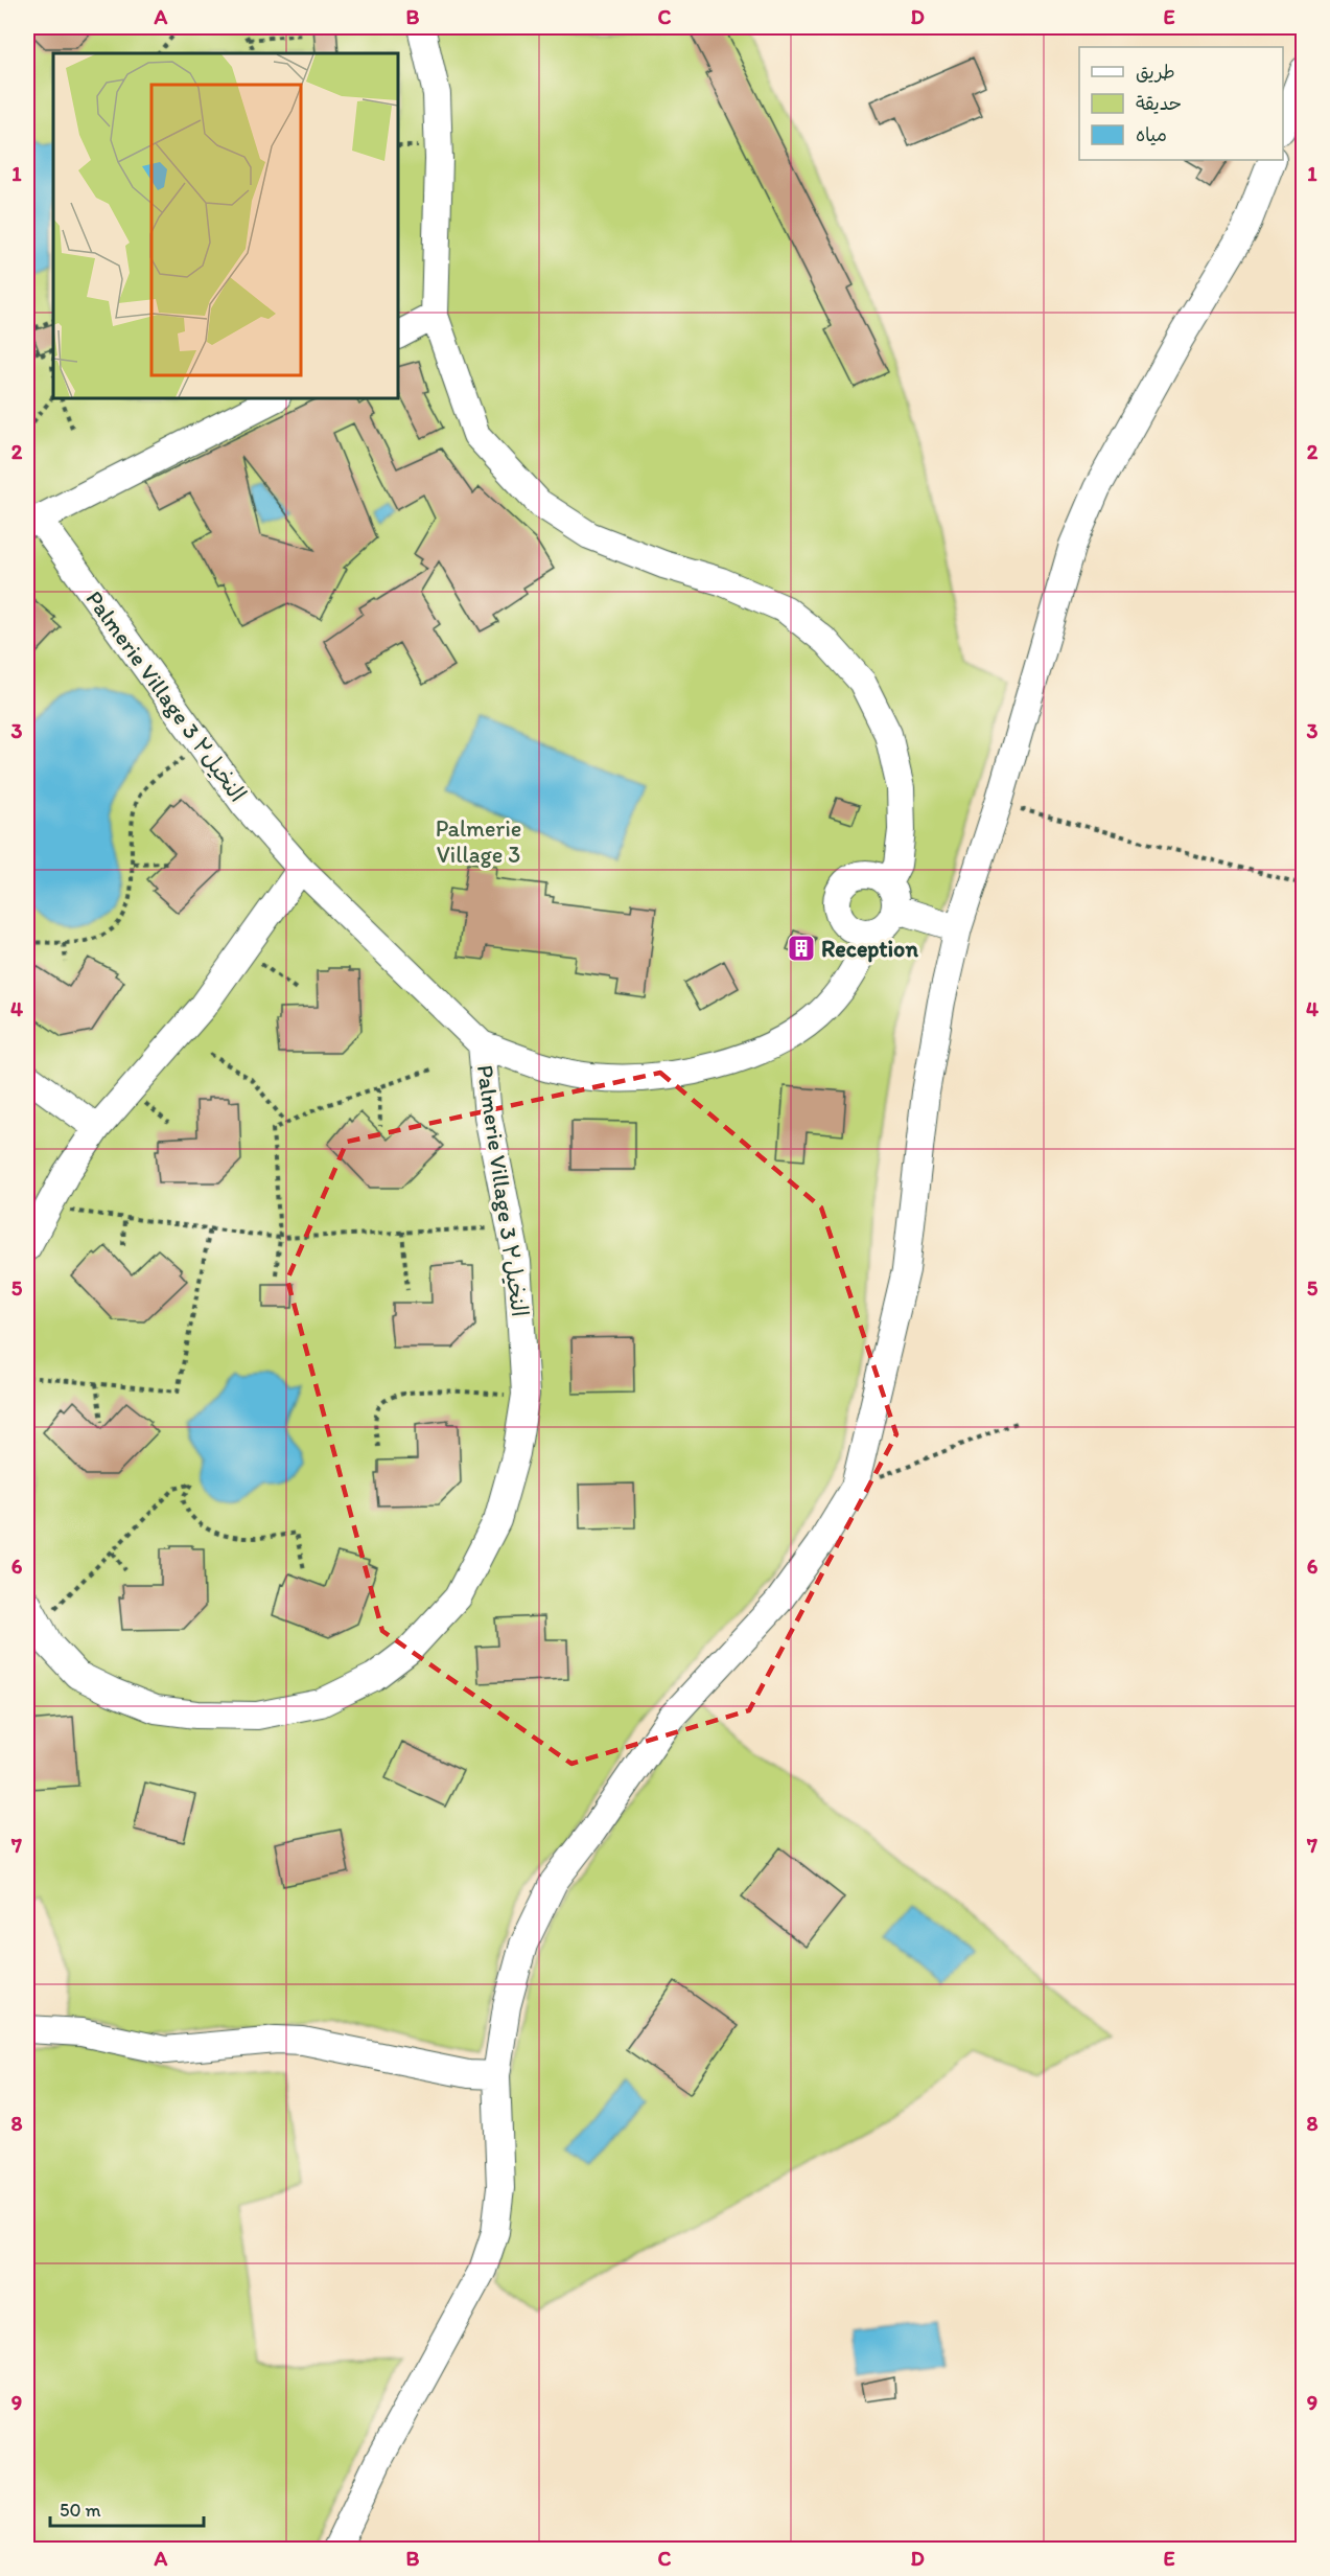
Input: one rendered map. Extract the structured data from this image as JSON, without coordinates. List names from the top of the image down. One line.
{"streets":{"street":["Palmerie Village 3 النخيل٣"]},"parks":["Palmerie Village 3"],"places":{"building":["Reception"]},"legend":["طريق","حديقة","مياه"],"scale_bar":"50 m","grid":{"columns":["A","B","C","D","E"],"rows":["1","2","3","4","5","6","7","8","9"]}}
